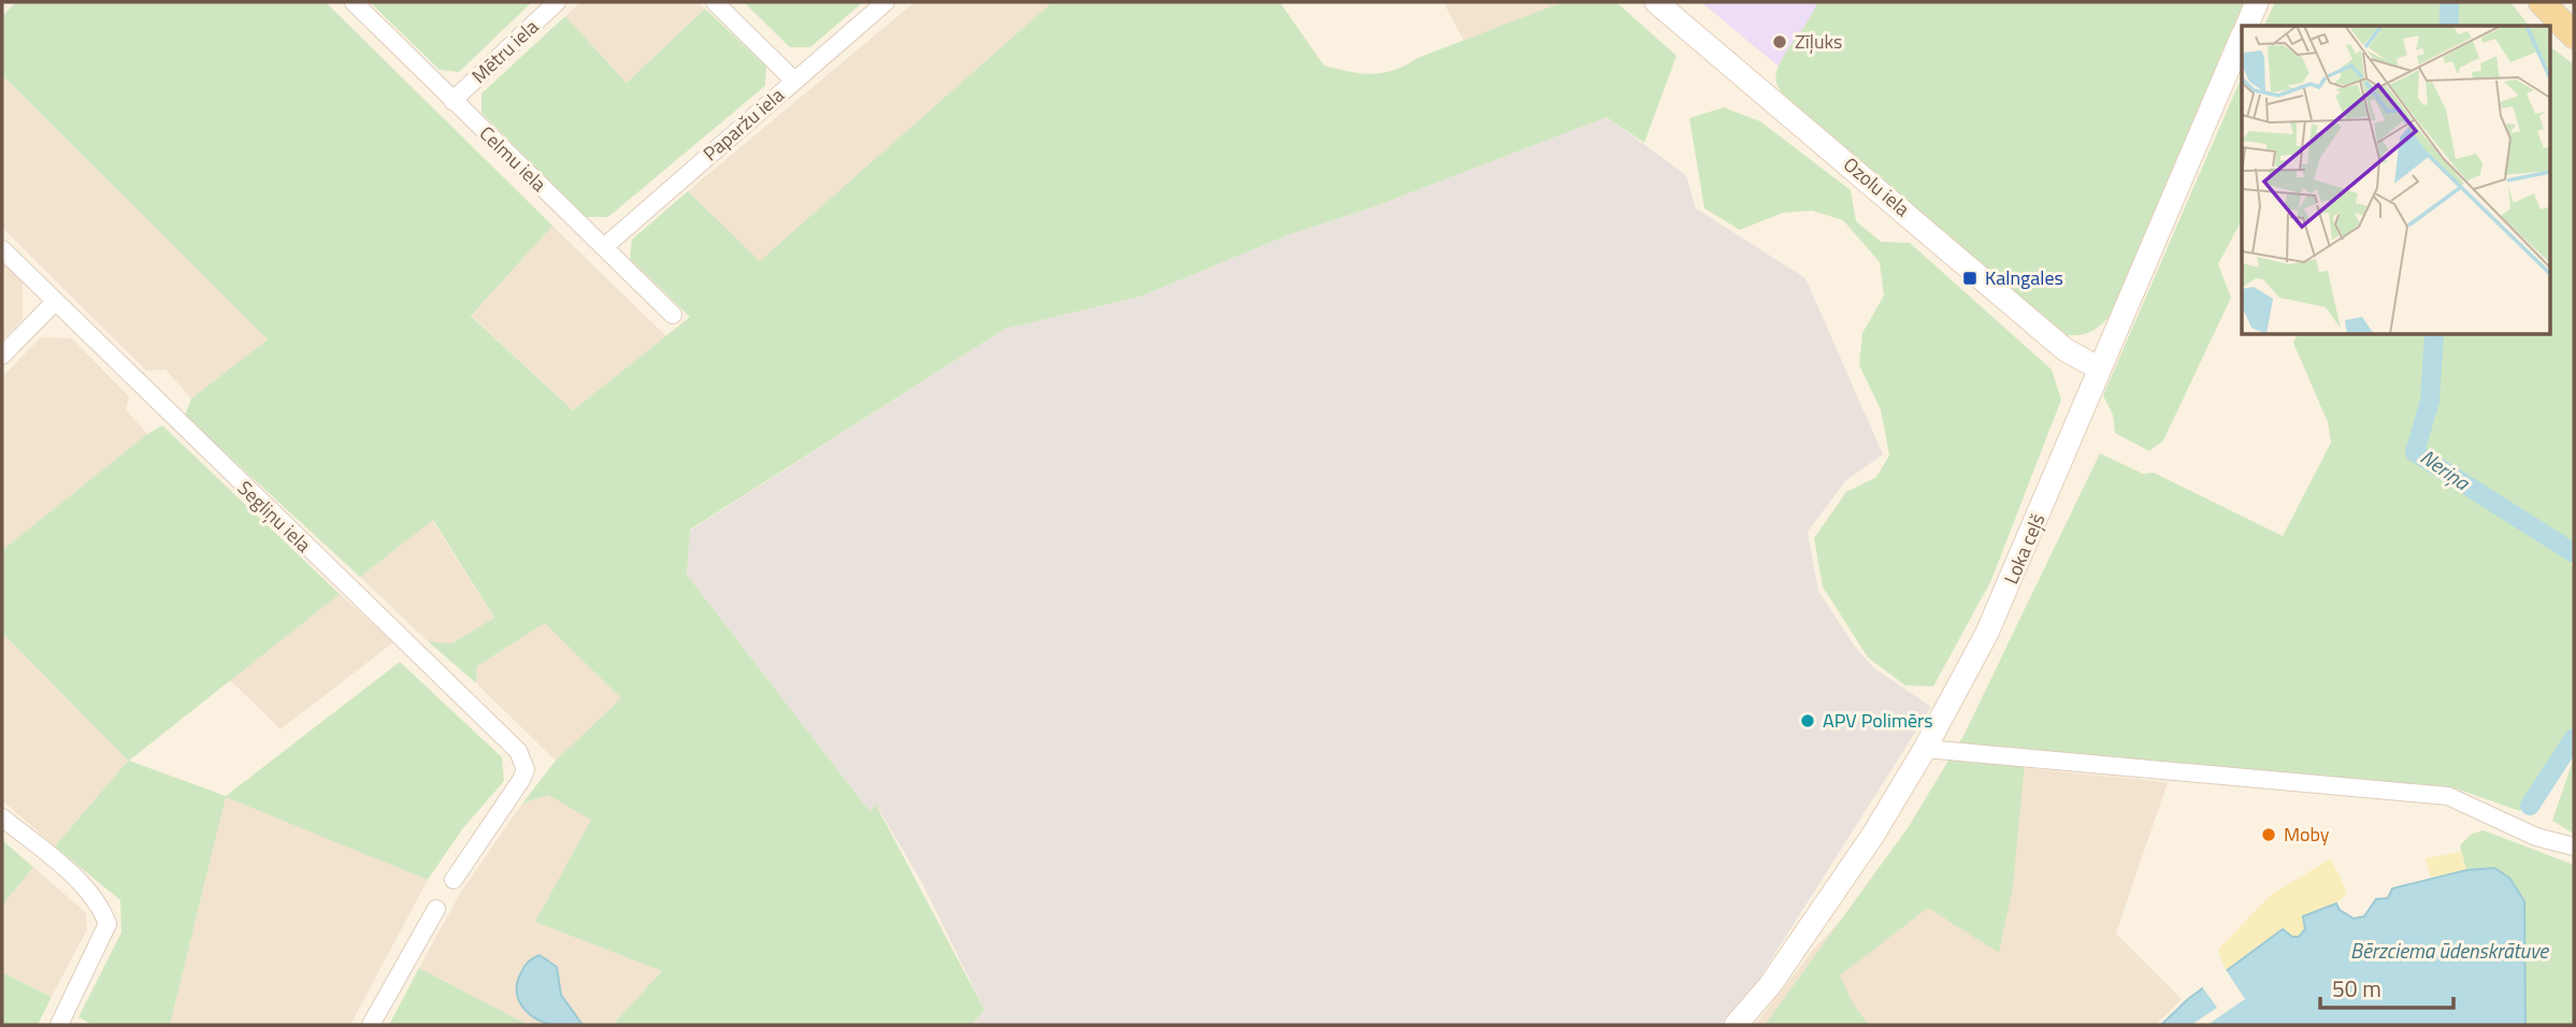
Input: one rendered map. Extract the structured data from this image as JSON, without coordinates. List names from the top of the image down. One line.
{"streets":{"main road":["Ozolu iela","Loka ceļš"],"street":["Mētru iela","Paparžu iela","Celmu iela","Segliņu iela"]},"crossings":[["Mētru iela","Celmu iela"],["Paparžu iela","Celmu iela"],["Ozolu iela","Loka ceļš"]],"water":["Neriņa","Bērzciema ūdenskrātuve"],"places":{"other":["Zīļuks","APV Polimērs","Moby"],"transit":["Kalngales"]},"scale_bar":"50 m"}
